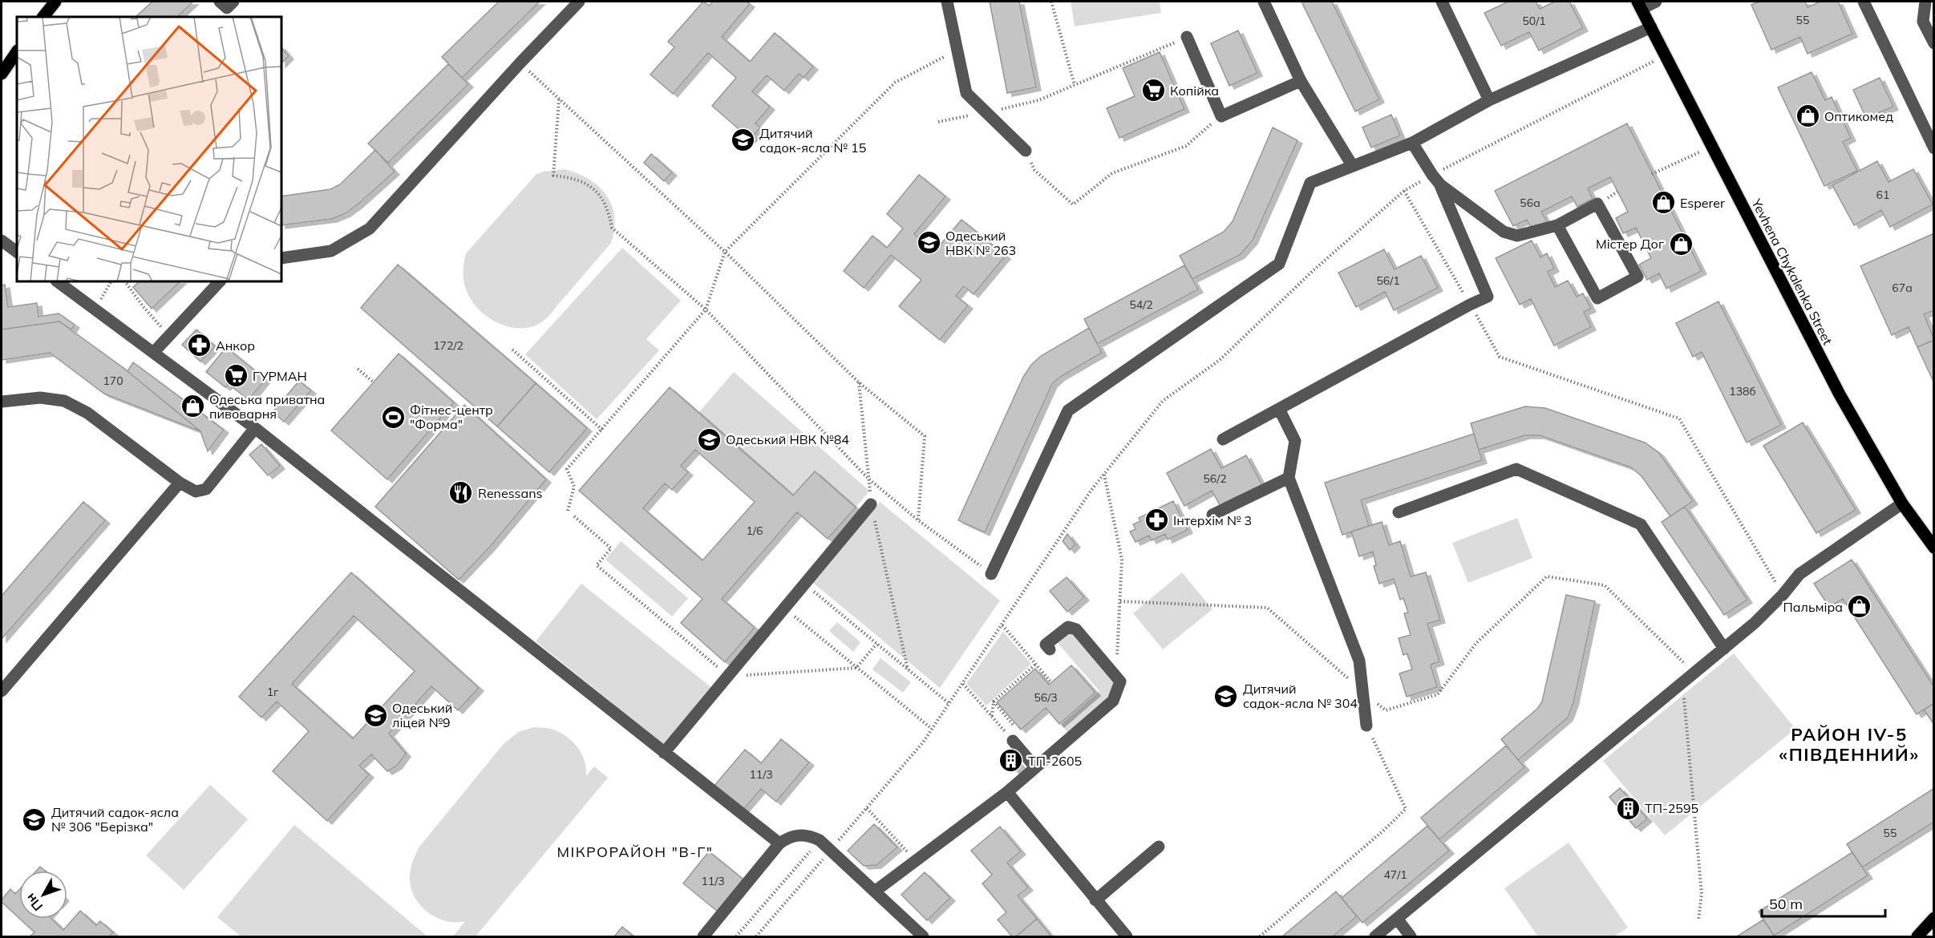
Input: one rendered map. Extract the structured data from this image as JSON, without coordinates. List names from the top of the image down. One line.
{"streets":{"main road":["Yevhena Chykalenka Street"]},"districts":["РАЙОН IV-5 «ПІВДЕННИЙ»","МІКРОРАЙОН \"В-Г\""],"places":{"supermarket":["Копійка","ГУРМАН"],"shop":["Оптикомед","Esperer","Містер Дог","Одеська приватна пивоварня","Пальміра"],"school or university":["Дитячий садок-ясла № 15","Одеський НВК № 263","Одеський НВК №84","Дитячий садок-ясла № 304","Одеський ліцей №9","Дитячий садок-ясла № 306 \"Берізка\""],"pharmacy":["Анкор","Інтерхім № 3"],"sports":["Фітнес-центр \"Форма\""],"restaurant":["Renessans"],"building":["ТП-2605","ТП-2595"]},"house_numbers":["55","50/1","61","56а","56/1","67а","54/2","172/2","170","138б","56/2","1/6","1г","56/3","11/3","55","47/1","11/3"],"scale_bar":"50 m","north":"bottom left"}
